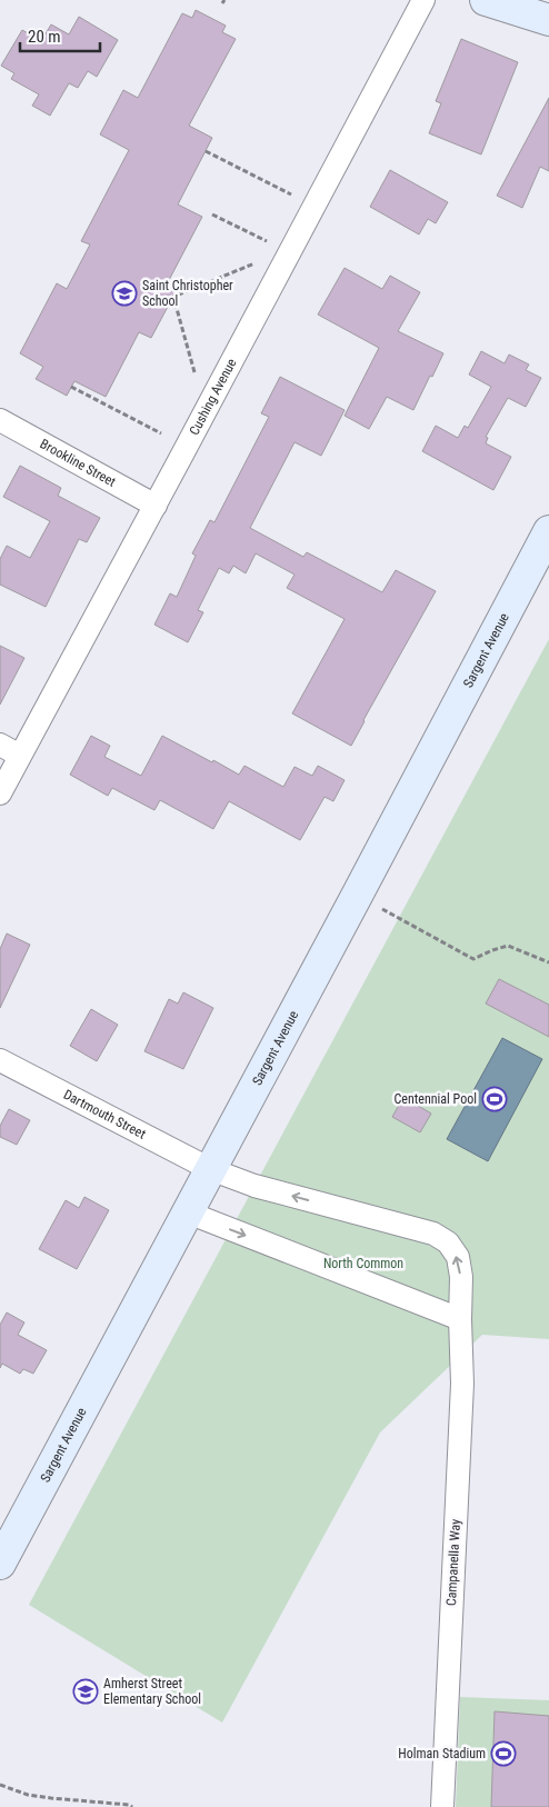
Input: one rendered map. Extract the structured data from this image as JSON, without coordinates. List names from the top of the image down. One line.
{"streets":{"street":["Cushing Avenue","Brookline Street","Sargent Avenue","Dartmouth Street","Campanella Way"]},"crossings":[["Cushing Avenue","Brookline Street"],["Sargent Avenue","Dartmouth Street"],["Sargent Avenue","Campanella Way"],["Dartmouth Street","Campanella Way"]],"parks":["North Common"],"places":{"school or university":["Saint Christopher School","Amherst Street Elementary School"],"sports":["Centennial Pool","Holman Stadium"]},"scale_bar":"20 m"}
